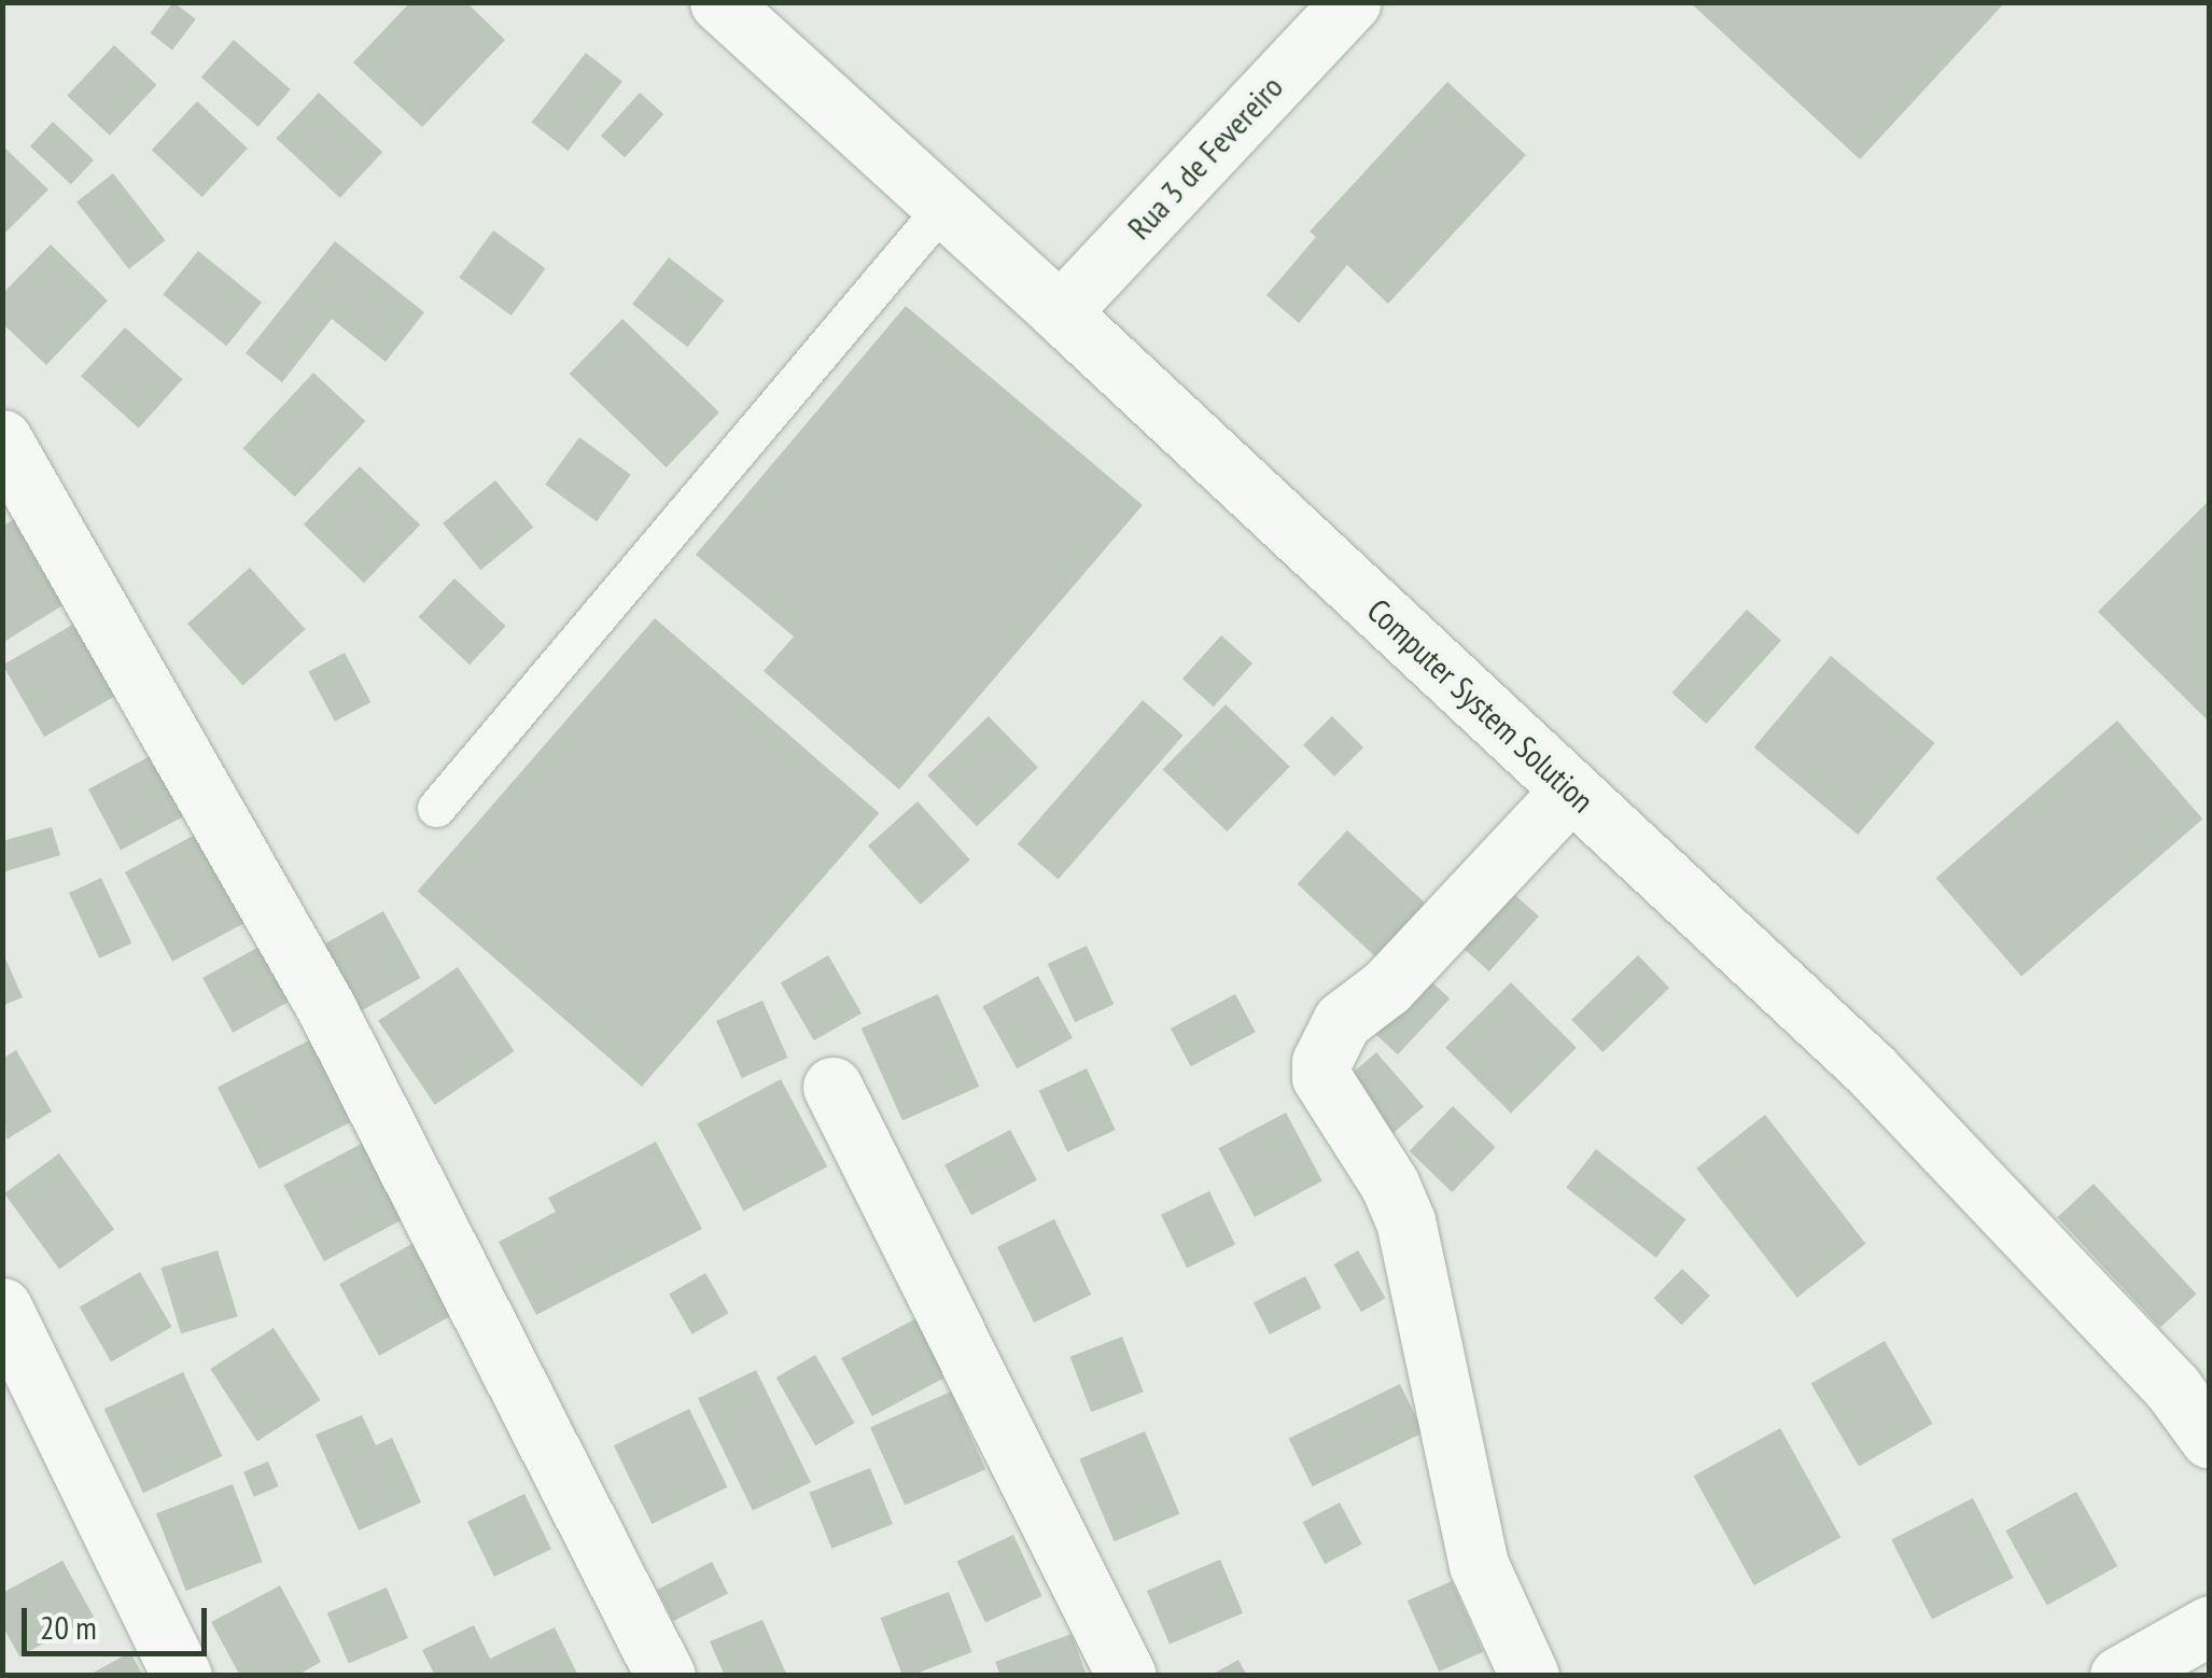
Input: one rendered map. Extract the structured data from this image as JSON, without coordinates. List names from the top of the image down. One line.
{"streets":{"street":["Rua 3 de Fevereiro","Computer System Solution"]},"crossings":[["Rua 3 de Fevereiro","Computer System Solution"]],"scale_bar":"20 m"}
